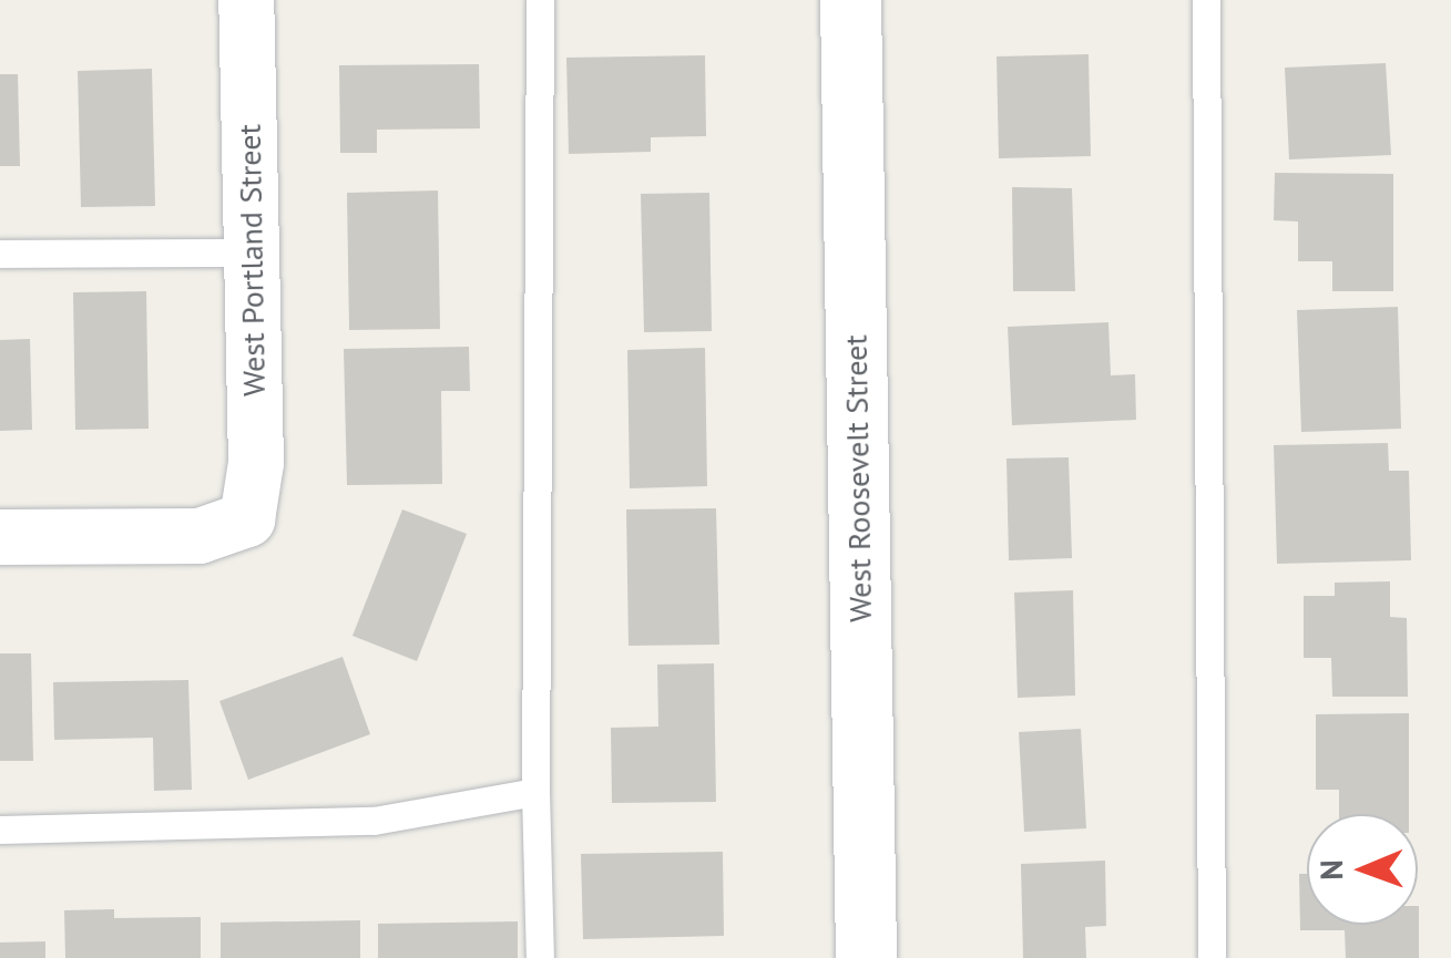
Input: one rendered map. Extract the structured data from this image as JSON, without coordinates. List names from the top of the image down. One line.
{"streets":{"street":["West Portland Street","West Roosevelt Street"]},"north":"left"}
